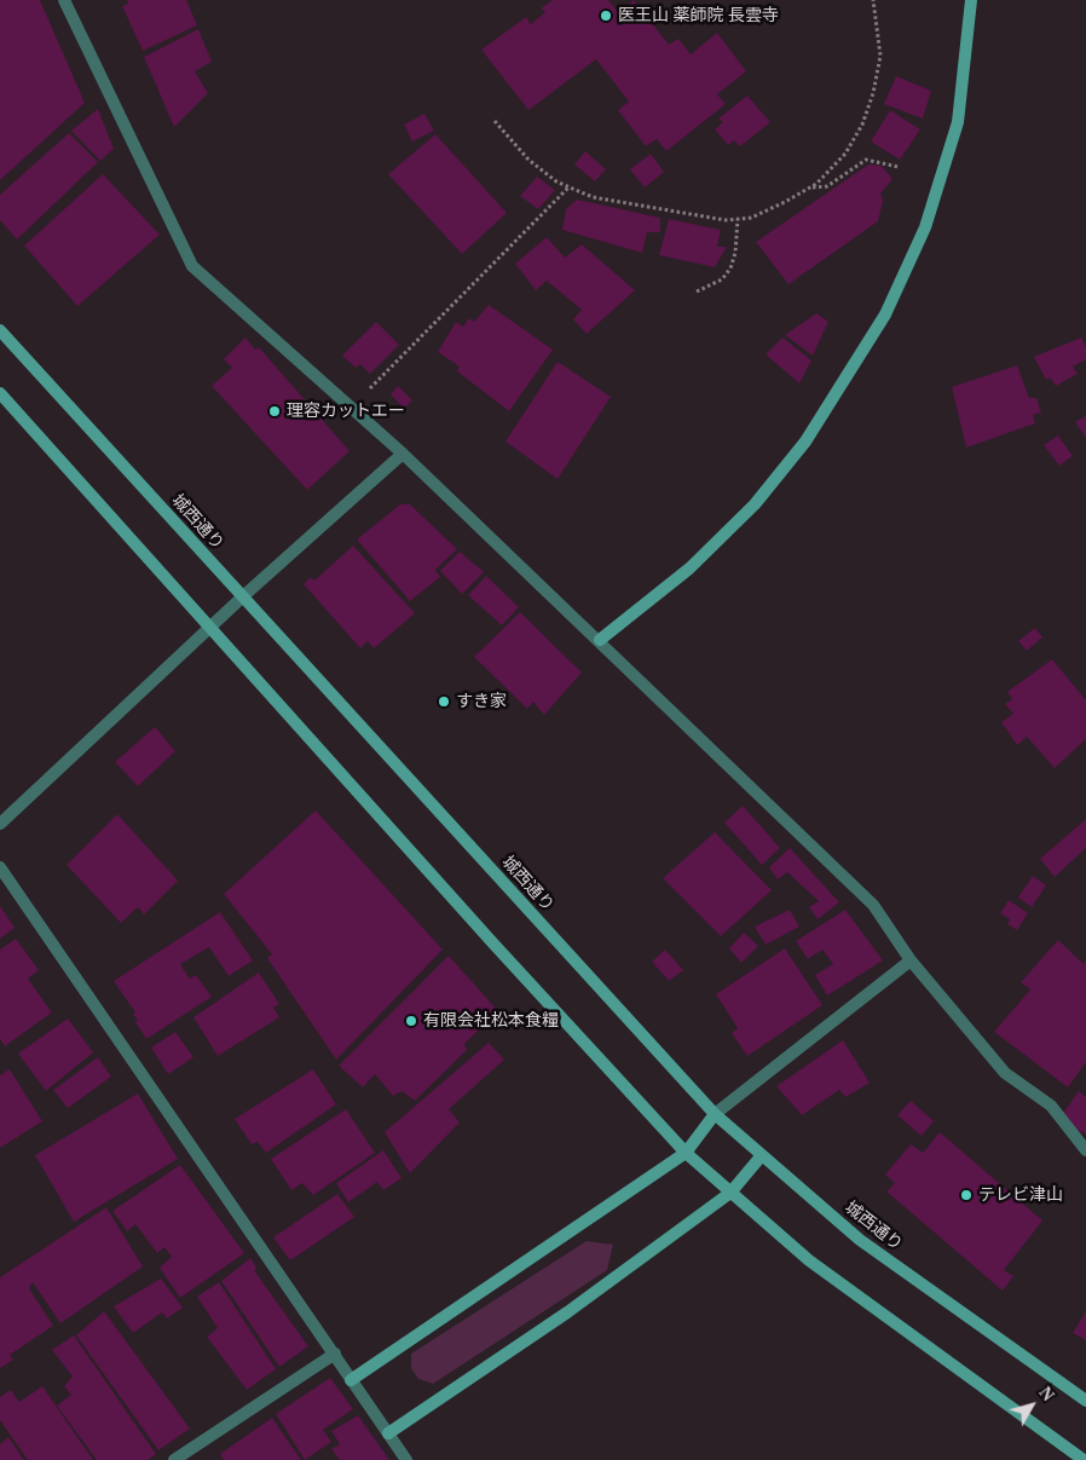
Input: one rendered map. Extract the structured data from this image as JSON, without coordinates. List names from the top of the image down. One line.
{"streets":{"street":["城西通り"]},"places":["医王山 薬師院 長雲寺","理容カットエー","すき家","有限会社松本食糧","テレビ津山"],"north":"top right"}
